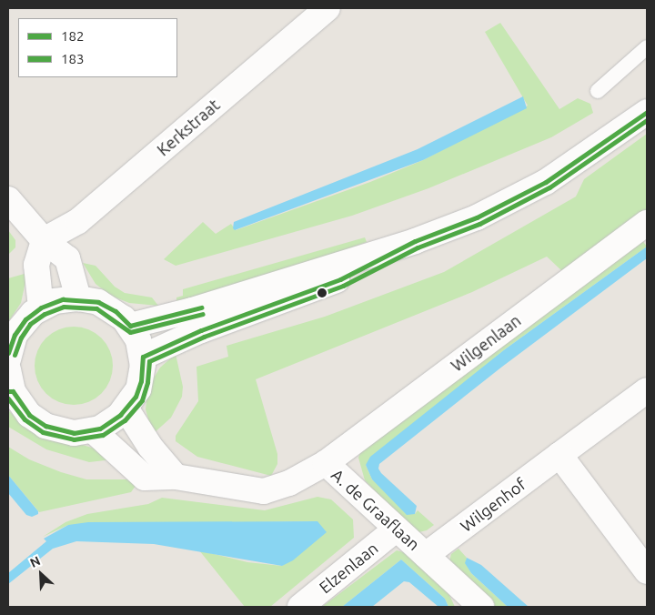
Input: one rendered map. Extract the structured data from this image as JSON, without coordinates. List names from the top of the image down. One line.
{"streets":{"street":["Kerkstraat","Wilgenlaan","Wilgenhof","A. de Graaflaan","Elzenlaan"]},"crossings":[["Wilgenlaan","A. de Graaflaan"],["Wilgenhof","A. de Graaflaan"],["A. de Graaflaan","Elzenlaan"]],"lines":["transit line 182","transit line 183"],"legend":["182","183"],"north":"top left"}
